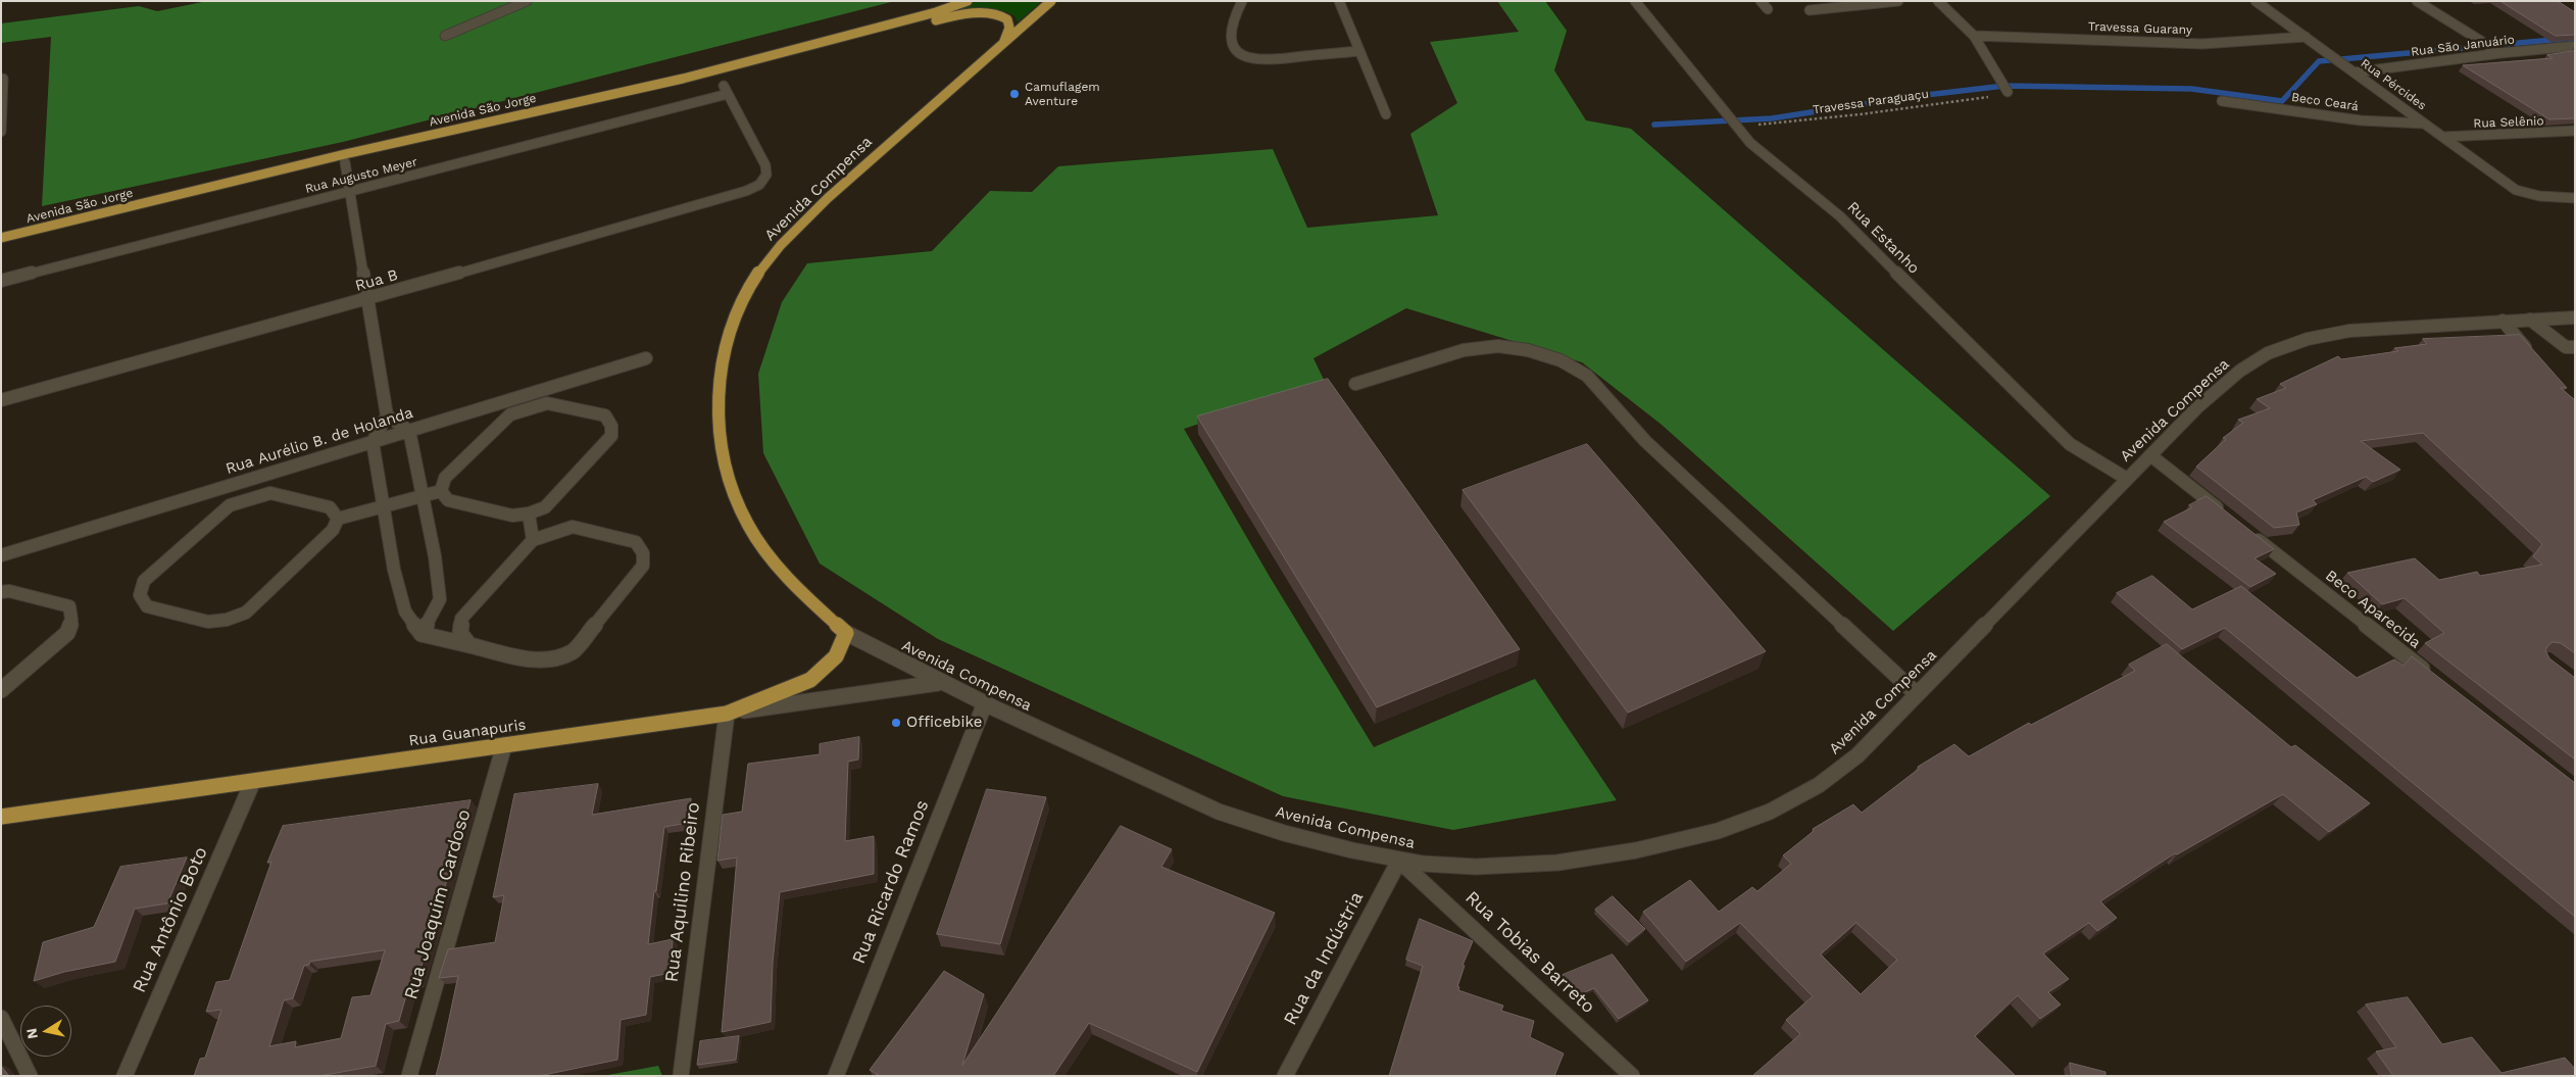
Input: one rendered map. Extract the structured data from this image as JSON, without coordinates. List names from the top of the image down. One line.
{"streets":{"main road":["Avenida São Jorge","Avenida Compensa","Rua Guanapuris"],"street":["Travessa Guarany","Rua São Januário","Rua Pércides","Beco Ceará","Rua Selênio","Rua Augusto Meyer","Rua Estanho","Rua B","Rua Aurélio B. de Holanda","Beco Aparecida","Rua Ricardo Ramos","Rua Aquilino Ribeiro","Rua Joaquim Cardoso","Rua Antônio Boto","Rua Tobias Barreto","Rua da Indústria"],"path":["Travessa Paraguaçu"]},"crossings":[["Travessa Guarany","Rua Pércides"],["Rua São Januário","Rua Pércides"],["Rua Pércides","Beco Ceará"],["Rua Pércides","Rua Selênio"],["Travessa Paraguaçu","Rua Estanho"],["Rua Augusto Meyer","Rua B"],["Avenida Compensa","Rua Estanho"],["Avenida Compensa","Rua Guanapuris"],["Avenida Compensa","Rua Ricardo Ramos"],["Avenida Compensa","Rua Tobias Barreto"],["Avenida Compensa","Rua da Indústria"],["Rua Guanapuris","Rua Aquilino Ribeiro"],["Rua Guanapuris","Rua Joaquim Cardoso"],["Rua Guanapuris","Rua Antônio Boto"],["Rua Tobias Barreto","Rua da Indústria"]],"places":["Camuflagem Aventure","Officebike"],"north":"left"}
